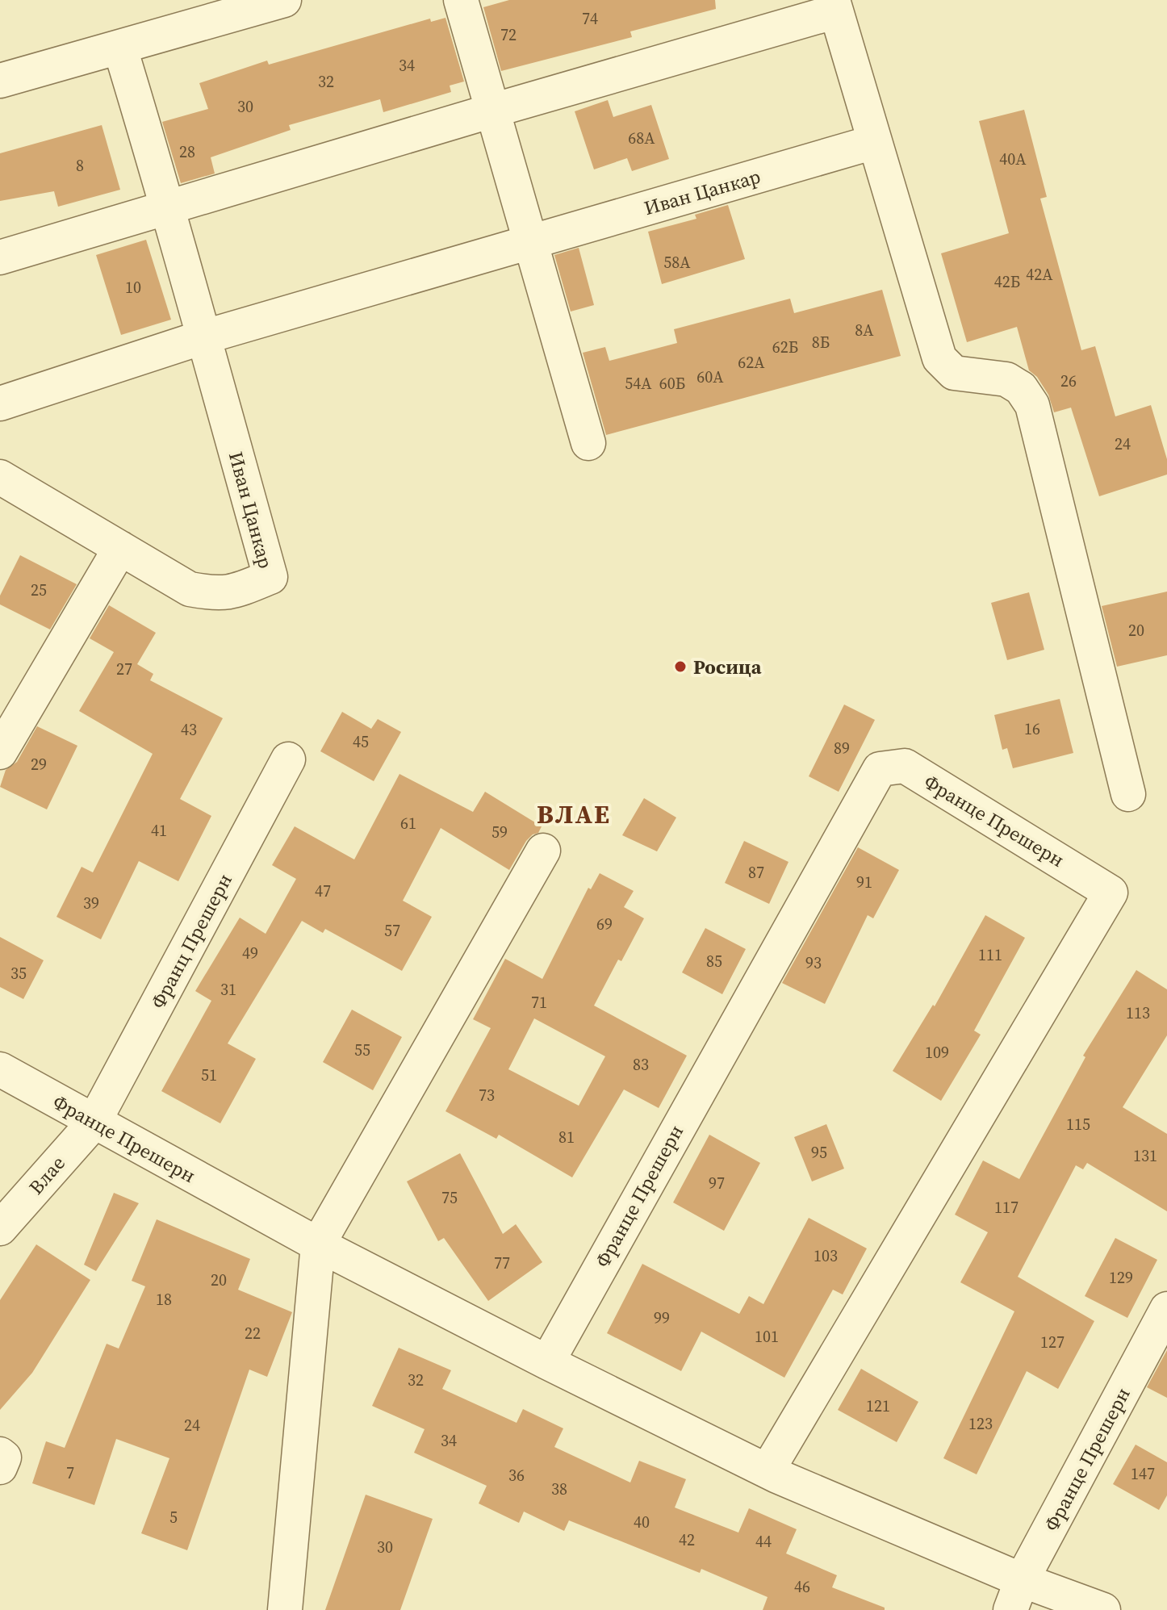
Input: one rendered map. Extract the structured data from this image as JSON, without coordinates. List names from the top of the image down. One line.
{"streets":{"street":["Иван Цанкар","Францe Прешерн","Франц Прешерн","Влае","Франце Прешерн"]},"crossings":[["Францe Прешерн","Франц Прешерн"],["Францe Прешерн","Влае"],["Францe Прешерн","Франце Прешерн"],["Франц Прешерн","Влае"]],"districts":["ВЛАЕ"],"places":["Росица"],"house_numbers":["74","72","34","32","30","68A","28","40А","8","58А","42А","42Б","10","8A","8Б","62Б","62А","60А","26","54A","60Б","24","25","20","27","16","43","45","89","29","61","41","59","87","91","47","39","69","57","49","111","85","93","35","31","71","113","55","109","83","51","73","115","81","95","131","97","75","117","103","77","129","20","18","99","22","101","127","32","121","123","24","34","7","147","36","38","5","40","42","44","30","46"]}
